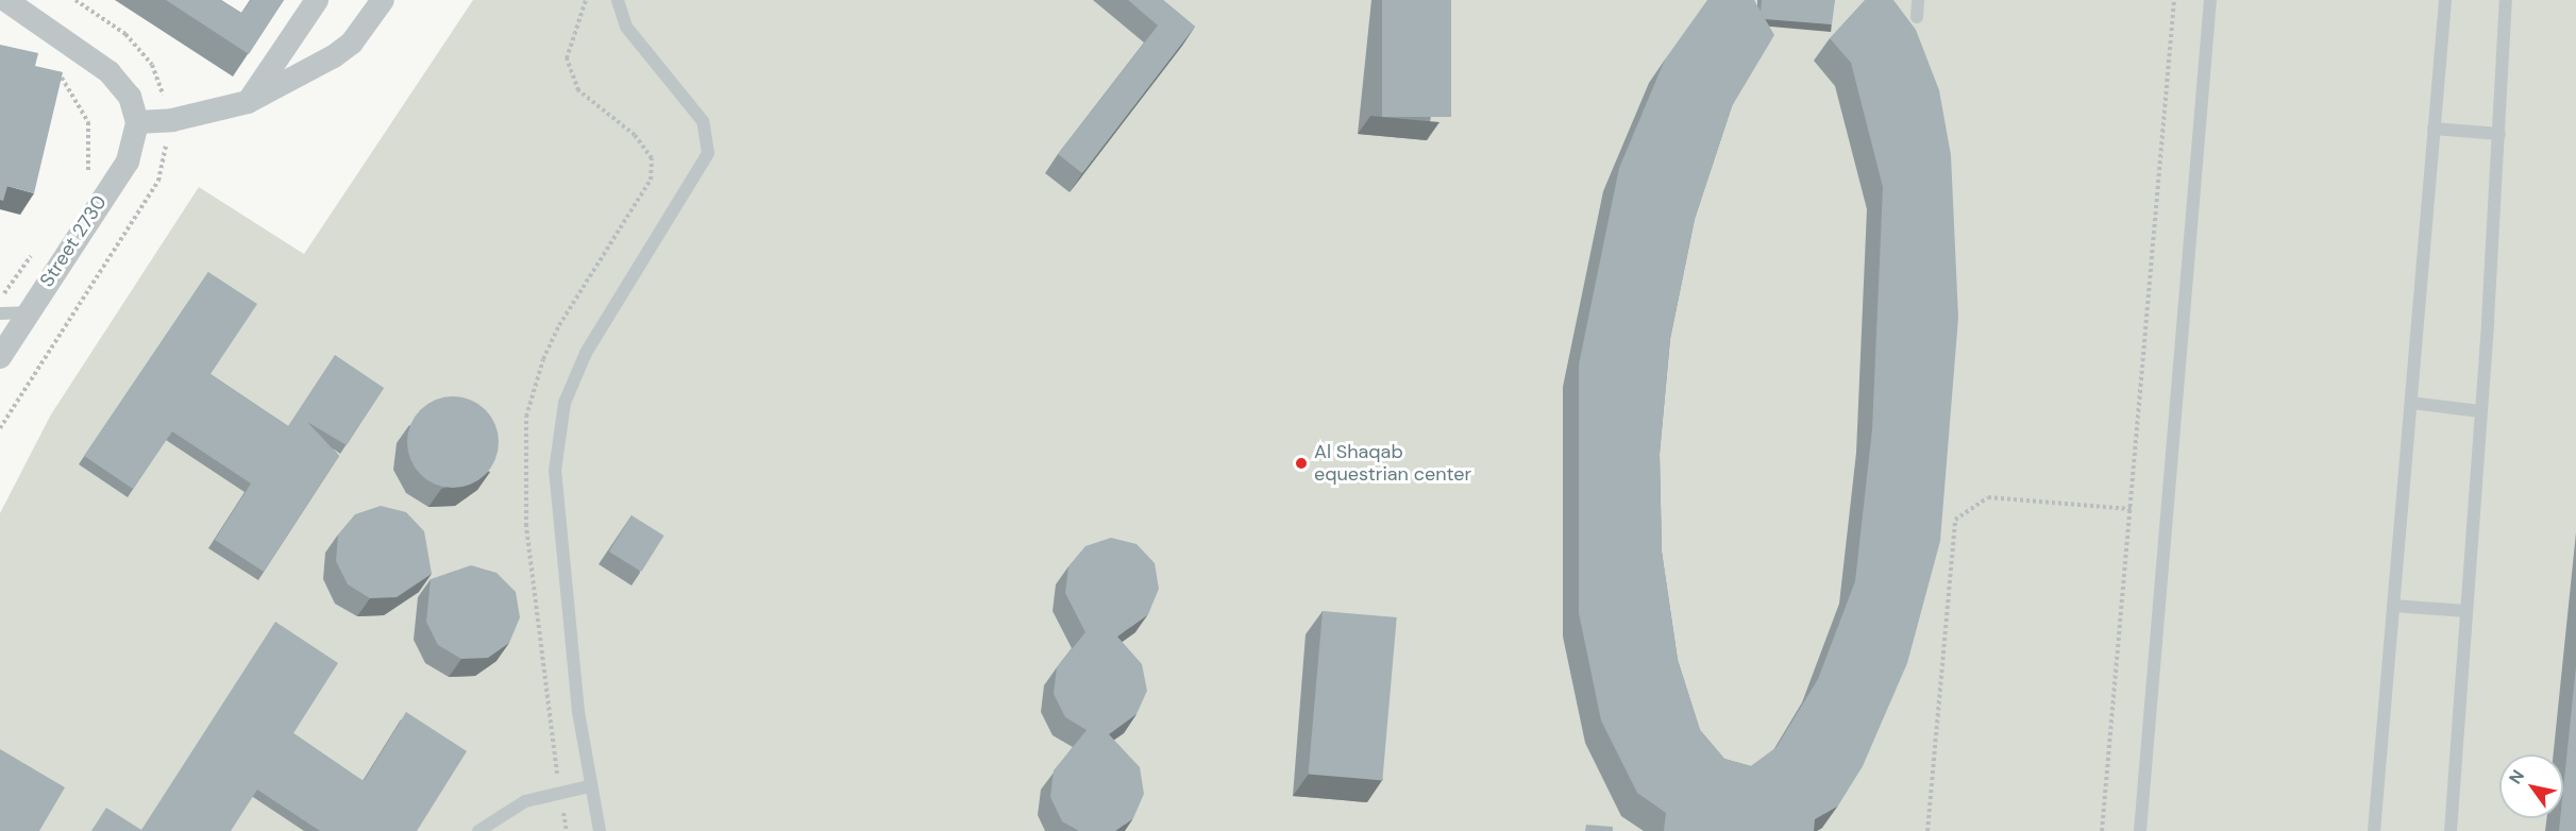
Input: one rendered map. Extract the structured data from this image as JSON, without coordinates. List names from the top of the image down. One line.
{"streets":{"street":["Street 2730"]},"places":["Al Shaqab equestrian center"],"north":"top left"}
